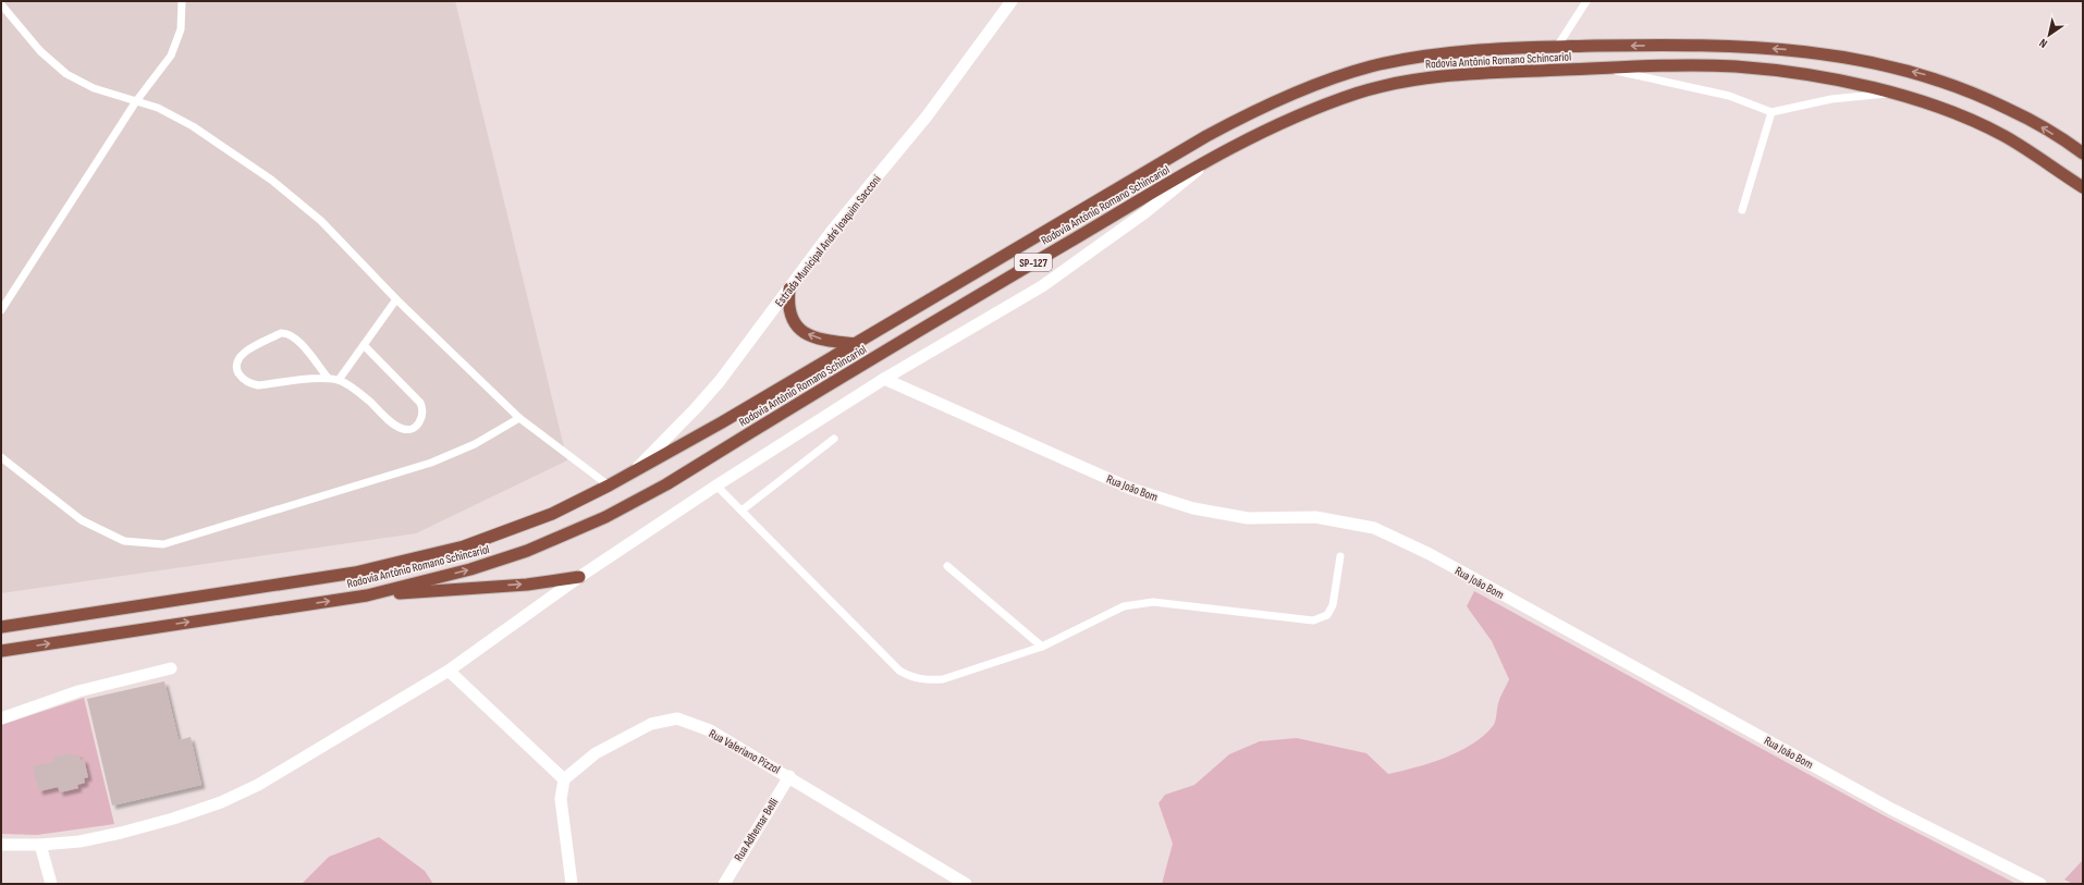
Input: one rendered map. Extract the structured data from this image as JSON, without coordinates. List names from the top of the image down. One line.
{"streets":{"highway":["Rodovia Antônio Romano Schincariol","SP-127"],"street":["Estrada Municipal André Joaquim Sacconi","Rua João Bom","Rua Valeriano Pizzol","Rua Adhemar Belli"]},"crossings":[["Rodovia Antônio Romano Schincariol","Estrada Municipal André Joaquim Sacconi"],["Rua Valeriano Pizzol","Rua Adhemar Belli"]],"north":"bottom left"}
